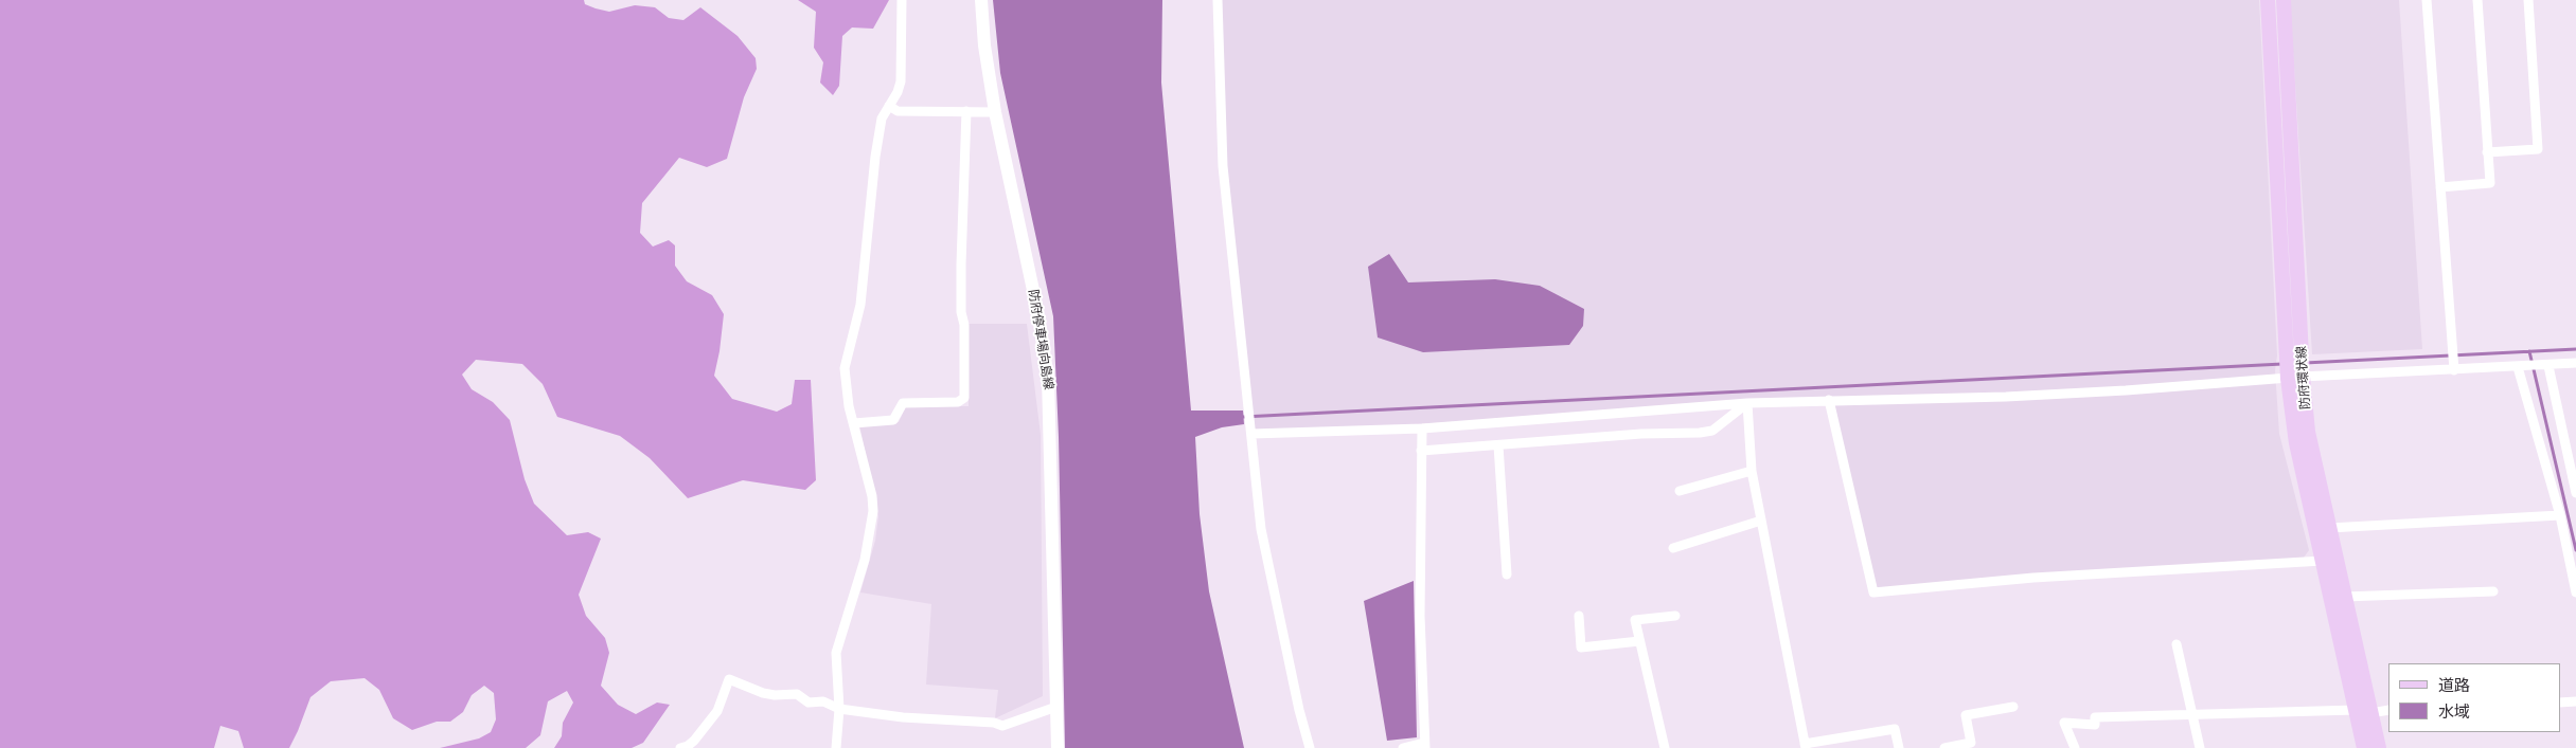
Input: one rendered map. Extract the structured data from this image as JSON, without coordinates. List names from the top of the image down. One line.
{"streets":{"main road":["防府停車場向島線","防府環状線"]},"legend":["道路","水域"]}
